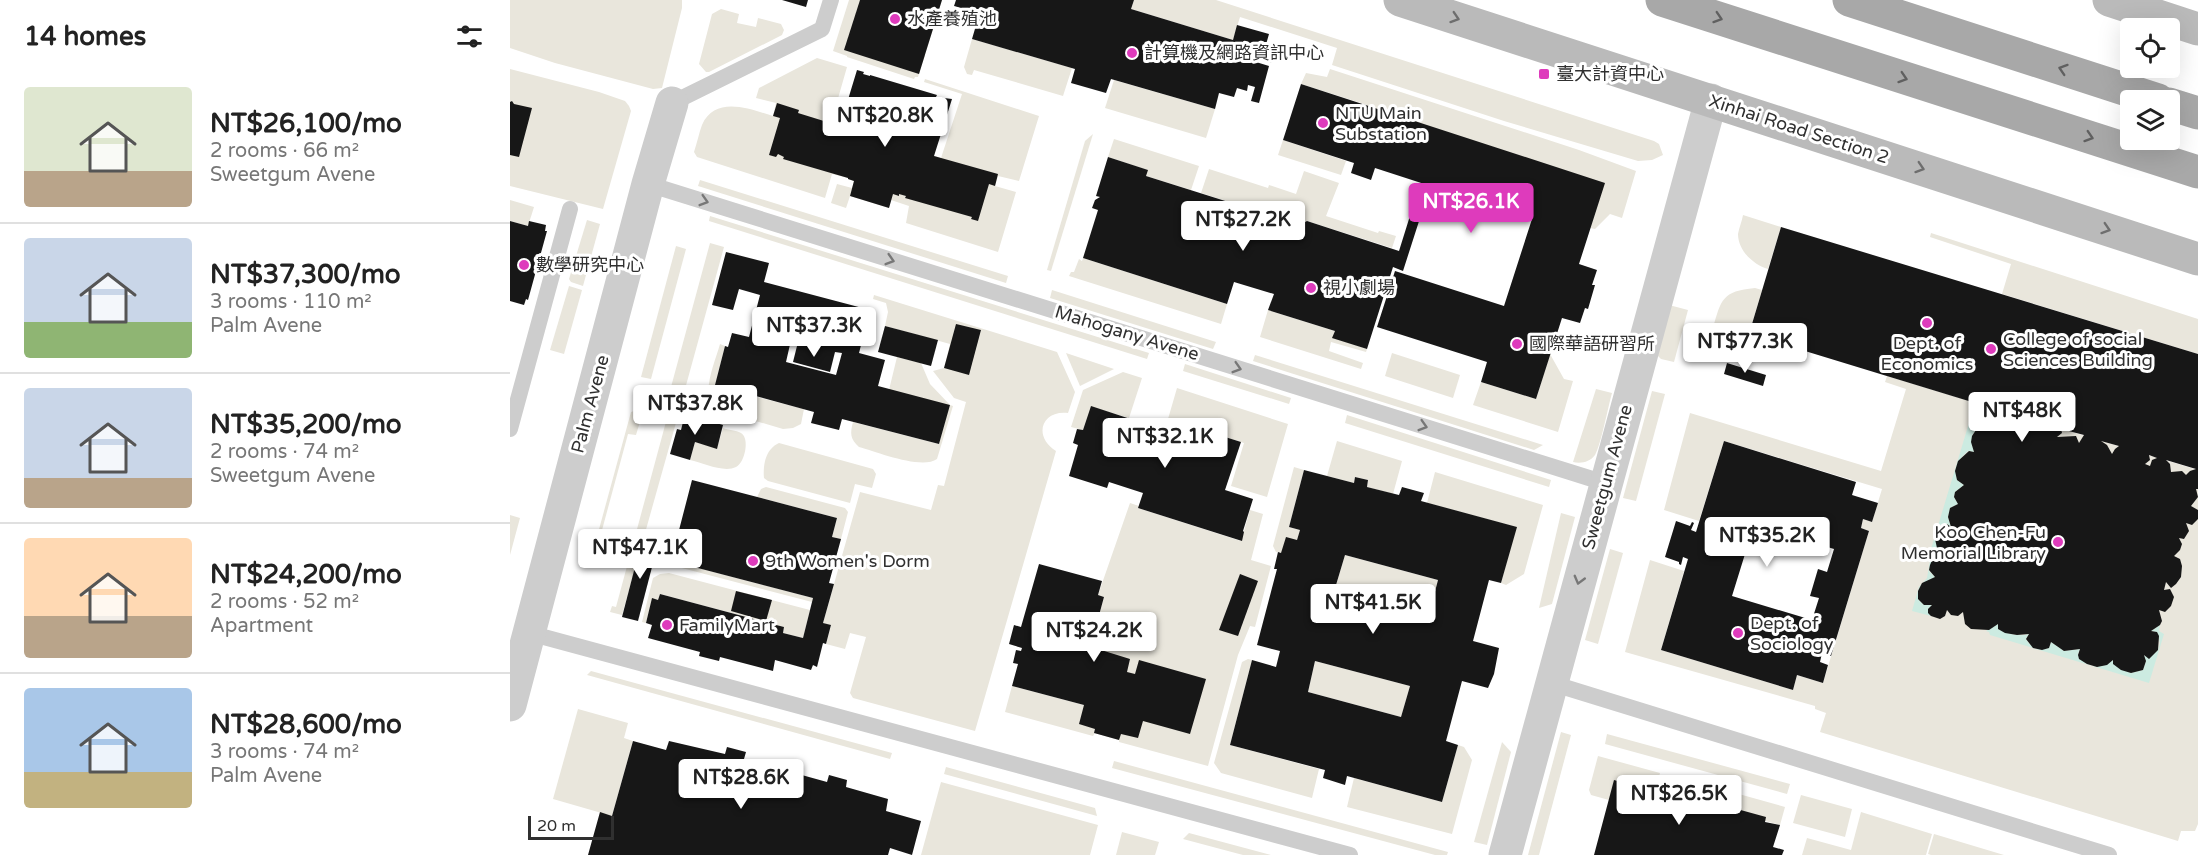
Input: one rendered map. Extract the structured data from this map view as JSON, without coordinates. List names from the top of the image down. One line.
{"streets":{"main road":["Xinhai Road Section 2"],"street":["Palm Avene","Sweetgum Avene"],"lane":["Mahogany Avene"]},"crossings":[["Xinhai Road Section 2","Sweetgum Avene"],["Mahogany Avene","Palm Avene"],["Mahogany Avene","Sweetgum Avene"]],"one_way":["Mahogany Avene"],"places":{"other":["水產養殖池","計算機及網路資訊中心","NTU Main Substation","數學研究中心","視小劇場","Dept. of Economics","國際華語研習所","College of social Sciences Building","Koo Chen-Fu Memorial Library","9th Women's Dorm","FamilyMart","Dept. of Sociology"],"transit":["臺大計資中心"]},"scale_bar":"20 m","page":{"heading":"14 homes","list":[{"name":"NT$26,100/mo","note":"2 rooms · 66 m² · Sweetgum Avene"},{"name":"NT$37,300/mo","note":"3 rooms · 110 m² · Palm Avene"},{"name":"NT$35,200/mo","note":"2 rooms · 74 m² · Sweetgum Avene"},{"name":"NT$24,200/mo","note":"2 rooms · 52 m² · Apartment"},{"name":"NT$28,600/mo","note":"3 rooms · 74 m² · Palm Avene"}],"price":["NT$20.8K","NT$26.1K","NT$27.2K","NT$37.3K","NT$77.3K","NT$37.8K","NT$48K","NT$32.1K","NT$35.2K","NT$47.1K","NT$41.5K","NT$24.2K","NT$28.6K","NT$26.5K"],"scale":"20 m"}}
